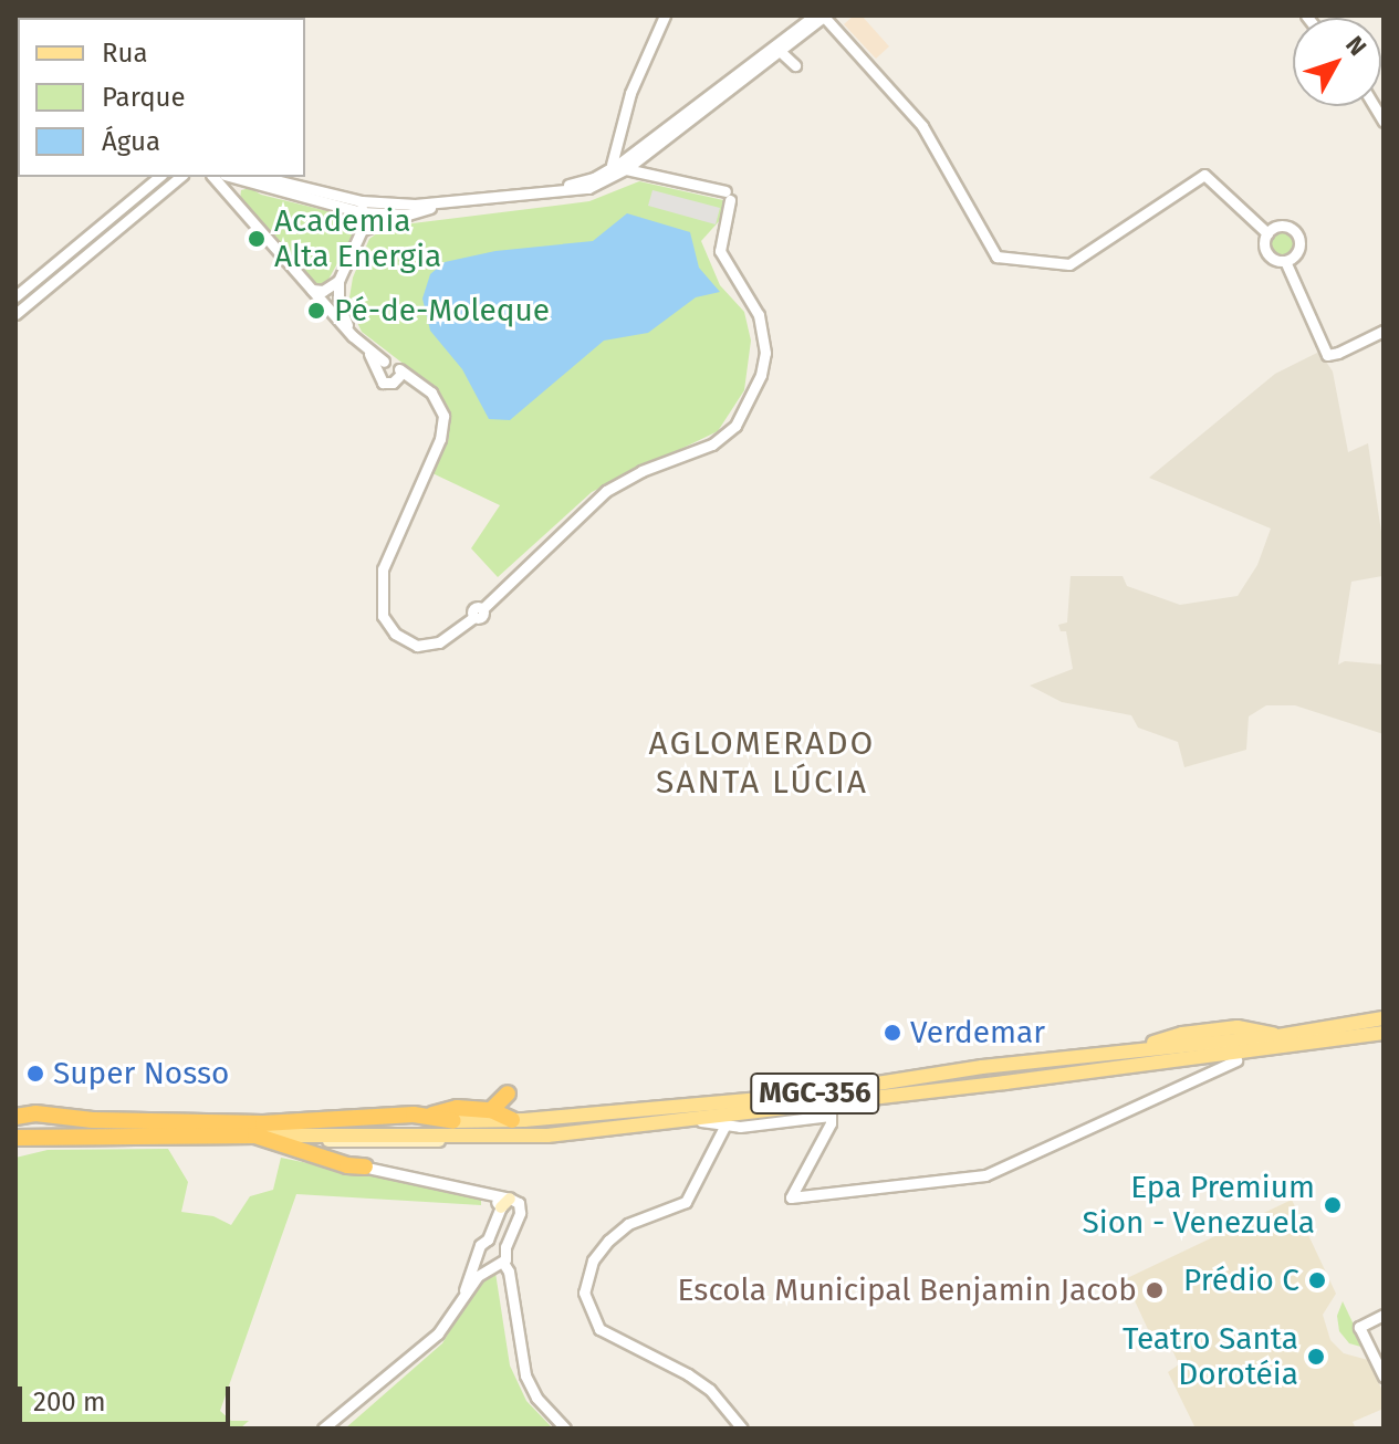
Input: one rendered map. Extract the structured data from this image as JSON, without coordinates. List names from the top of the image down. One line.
{"streets":{"highway":["MGC-356"]},"districts":["AGLOMERADO SANTA LÚCIA"],"places":["Academia Alta Energia","Pé-de-Moleque","Verdemar","Super Nosso","Epa Premium Sion - Venezuela","Prédio C","Escola Municipal Benjamin Jacob","Teatro Santa Dorotéia"],"legend":["Rua","Parque","Água"],"scale_bar":"200 m","north":"top right"}
